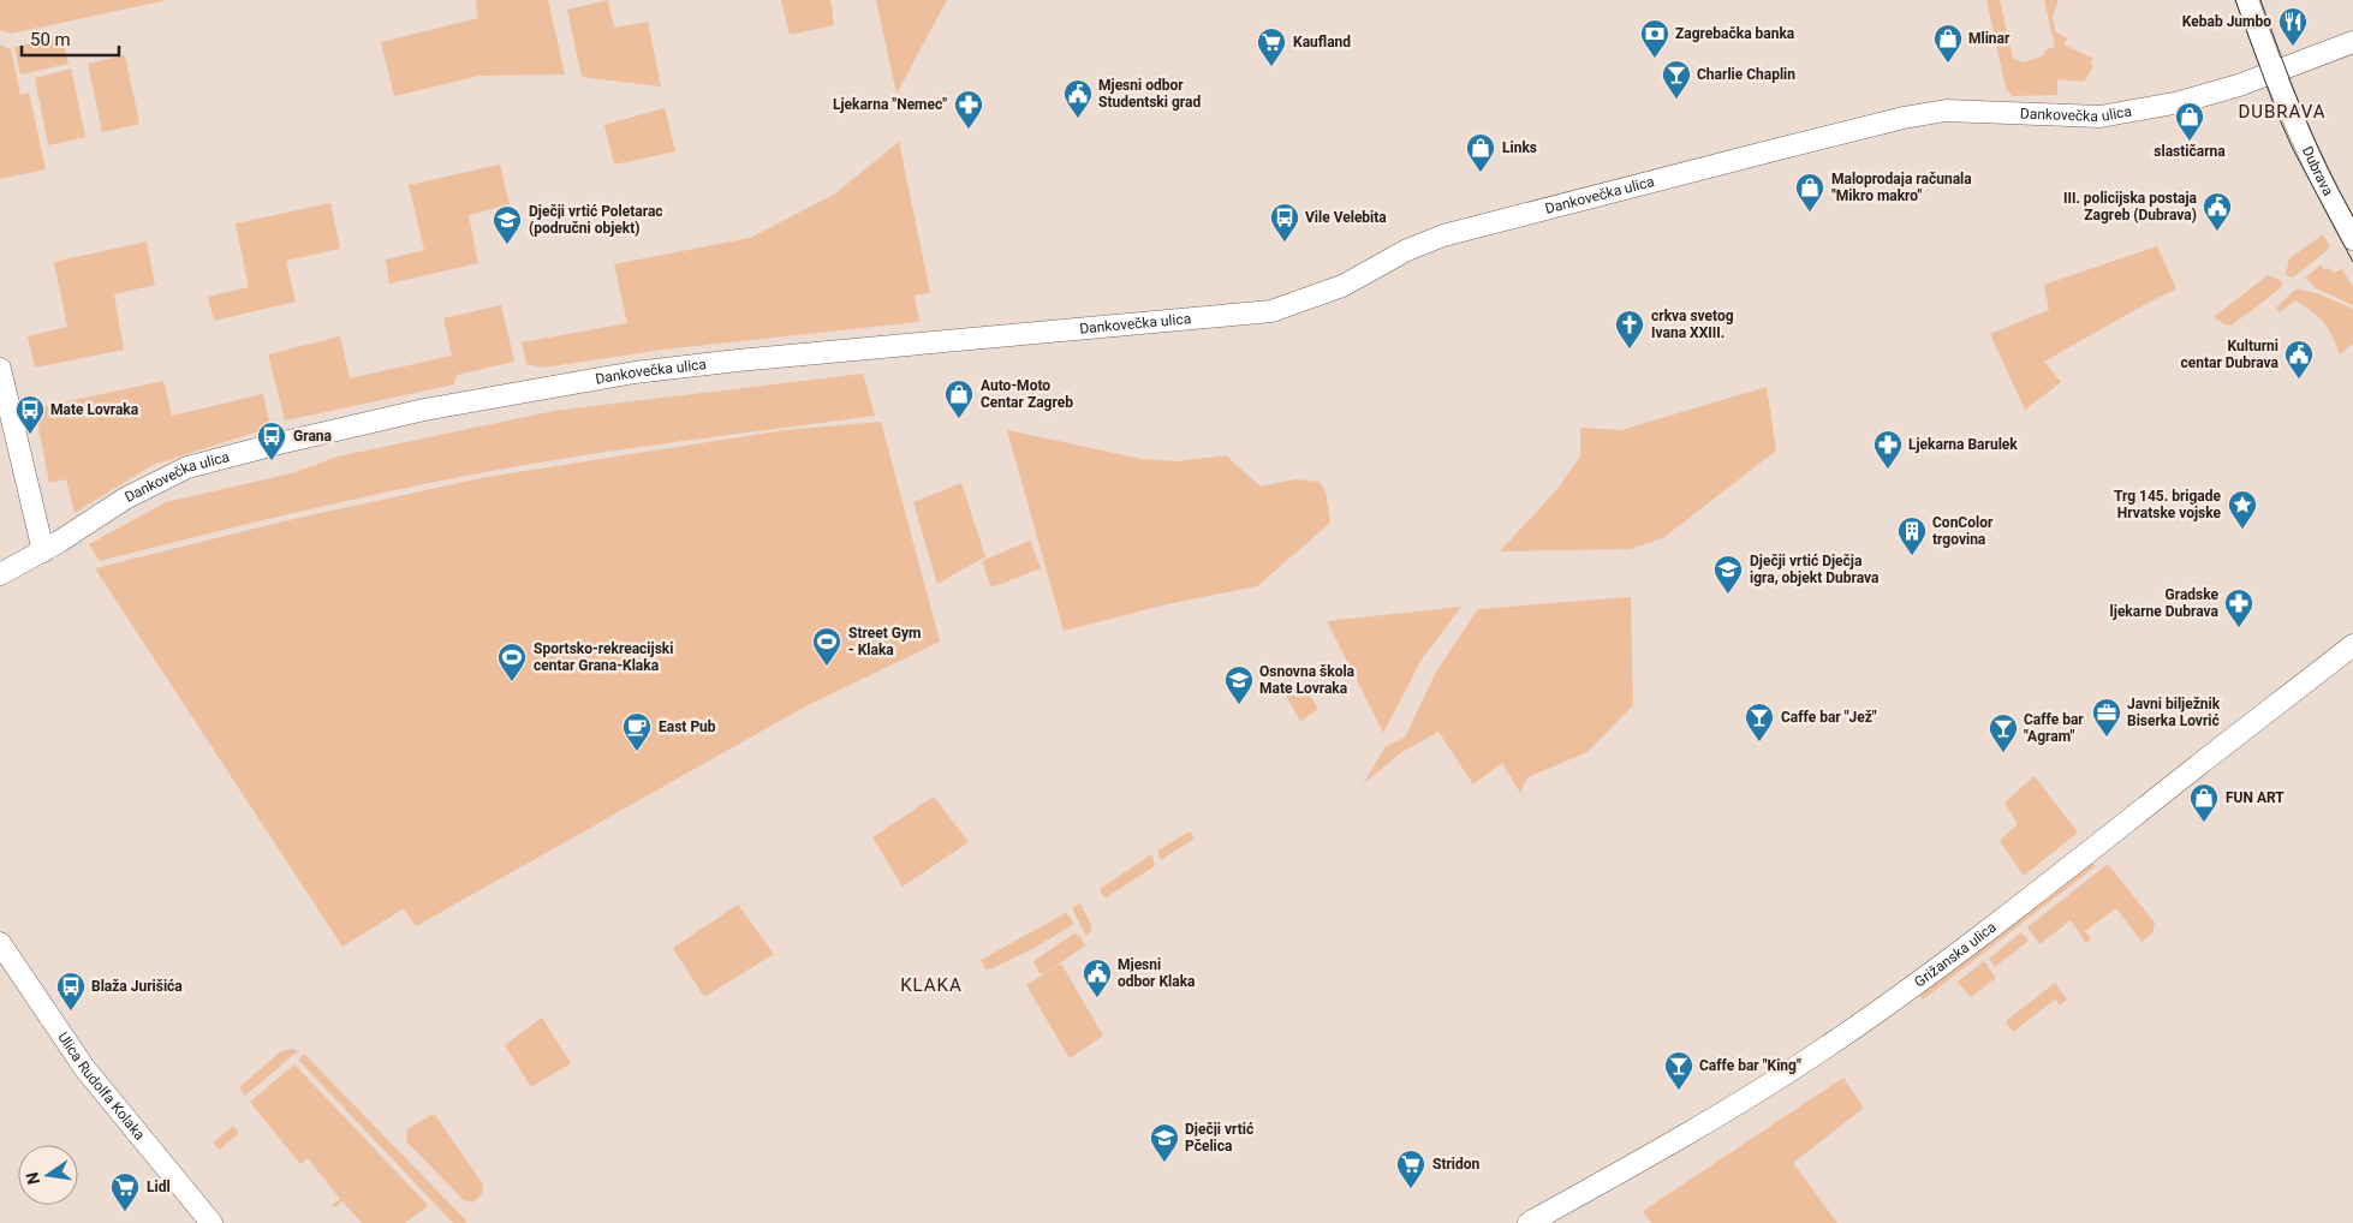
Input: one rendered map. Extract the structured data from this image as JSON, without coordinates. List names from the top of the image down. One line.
{"streets":{"main road":["Dankovečka ulica","Dubrava","Grižanska ulica","Ulica Rudolfa Kolaka"]},"crossings":[["Dankovečka ulica","Dubrava"]],"districts":["DUBRAVA","KLAKA"],"places":{"restaurant":["Kebab Jumbo"],"bank":["Zagrebačka banka"],"shop":["Mlinar","slastičarna","Links","Maloprodaja računala \"Mikro makro\"","Auto-Moto Centar Zagreb","FUN ART"],"supermarket":["Kaufland","Stridon","Lidl"],"bar":["Charlie Chaplin","Caffe bar \"Jež\"","Caffe bar \"Agram\"","Caffe bar \"King\""],"public building":["Mjesni odbor Studentski grad","III. policijska postaja Zagreb (Dubrava)","Kulturni centar Dubrava","Mjesni odbor Klaka"],"pharmacy":["Ljekarna \"Nemec\"","Ljekarna Barulek","Gradske ljekarne Dubrava"],"bus stop":["Vile Velebita","Mate Lovraka","Grana","Blaža Jurišića"],"school or university":["Dječji vrtić Poletarac (područni objekt)","Dječji vrtić Dječja igra, objekt Dubrava","Osnovna škola Mate Lovraka","Dječji vrtić Pčelica"],"church":["crkva svetog Ivana XXIII."],"place":["Trg 145. brigade Hrvatske vojske"],"building":["ConColor trgovina"],"sports":["Street Gym - Klaka","Sportsko-rekreacijski centar Grana-Klaka"],"office":["Javni bilježnik Biserka Lovrić"],"cafe":["East Pub"]},"scale_bar":"50 m","north":"left"}
